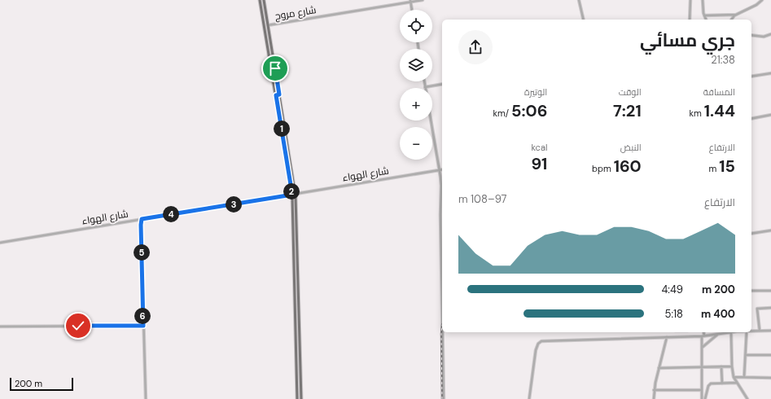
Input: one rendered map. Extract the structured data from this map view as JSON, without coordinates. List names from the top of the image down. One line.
{"streets":{"street":["شارع مروج","شارع الهواء"]},"scale_bar":"200 m","page":{"map_buttons":["+","−"],"heading":["جري مسائي","21:38"],"stats":[["المسافة","1.44 km"],["الوقت","7:21"],["الوتيرة","5:06 /km"],["الارتفاع","15 m"],["النبض","160 bpm"],["kcal","91"]],"pins":["1","2","3","4","5","6"],"chart":["الارتفاع","97–108 m"],"list":[{"name":"200 m","note":"4:49"},{"name":"400 m","note":"5:18"}],"scale":"200 m"}}
